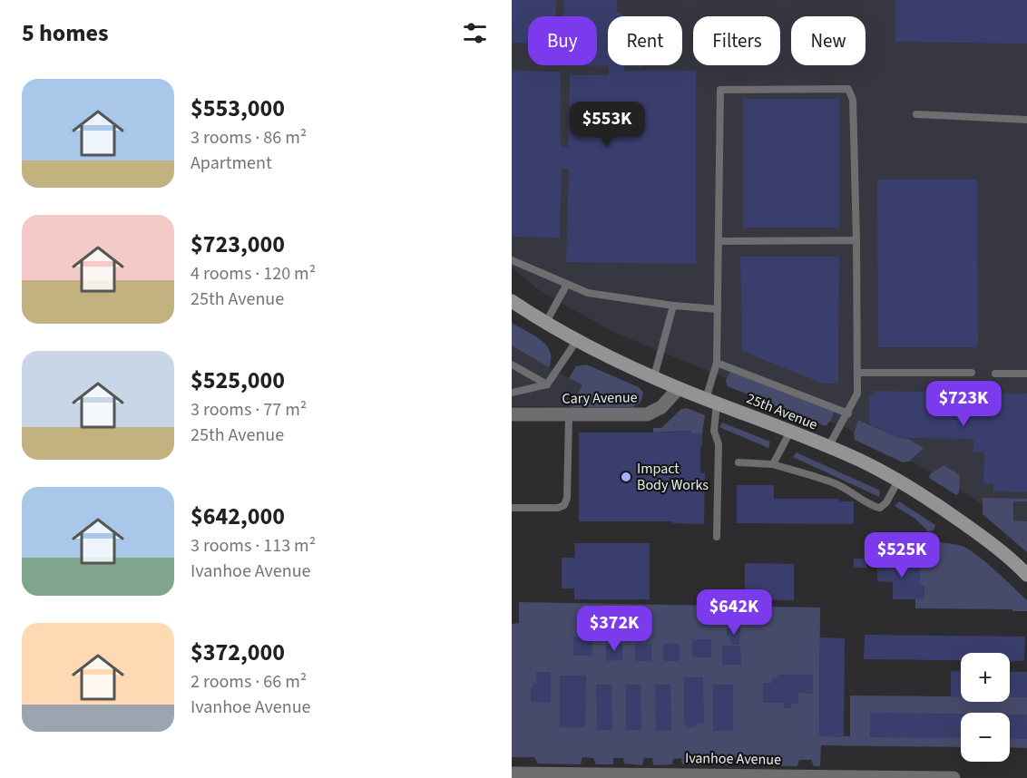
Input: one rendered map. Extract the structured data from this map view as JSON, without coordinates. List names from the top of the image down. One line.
{"streets":{"street":["Cary Avenue","25th Avenue","Ivanhoe Avenue"]},"crossings":[["Cary Avenue","25th Avenue"]],"places":["Impact Body Works"],"page":{"heading":"5 homes","chip":["Buy","Rent","Filters","New"],"list":[{"name":"$553,000","note":"3 rooms · 86 m² · Apartment"},{"name":"$723,000","note":"4 rooms · 120 m² · 25th Avenue"},{"name":"$525,000","note":"3 rooms · 77 m² · 25th Avenue"},{"name":"$642,000","note":"3 rooms · 113 m² · Ivanhoe Avenue"},{"name":"$372,000","note":"2 rooms · 66 m² · Ivanhoe Avenue"}],"price":["$553K","$723K","$525K","$642K","$372K"],"map_buttons":["+","−"]}}
